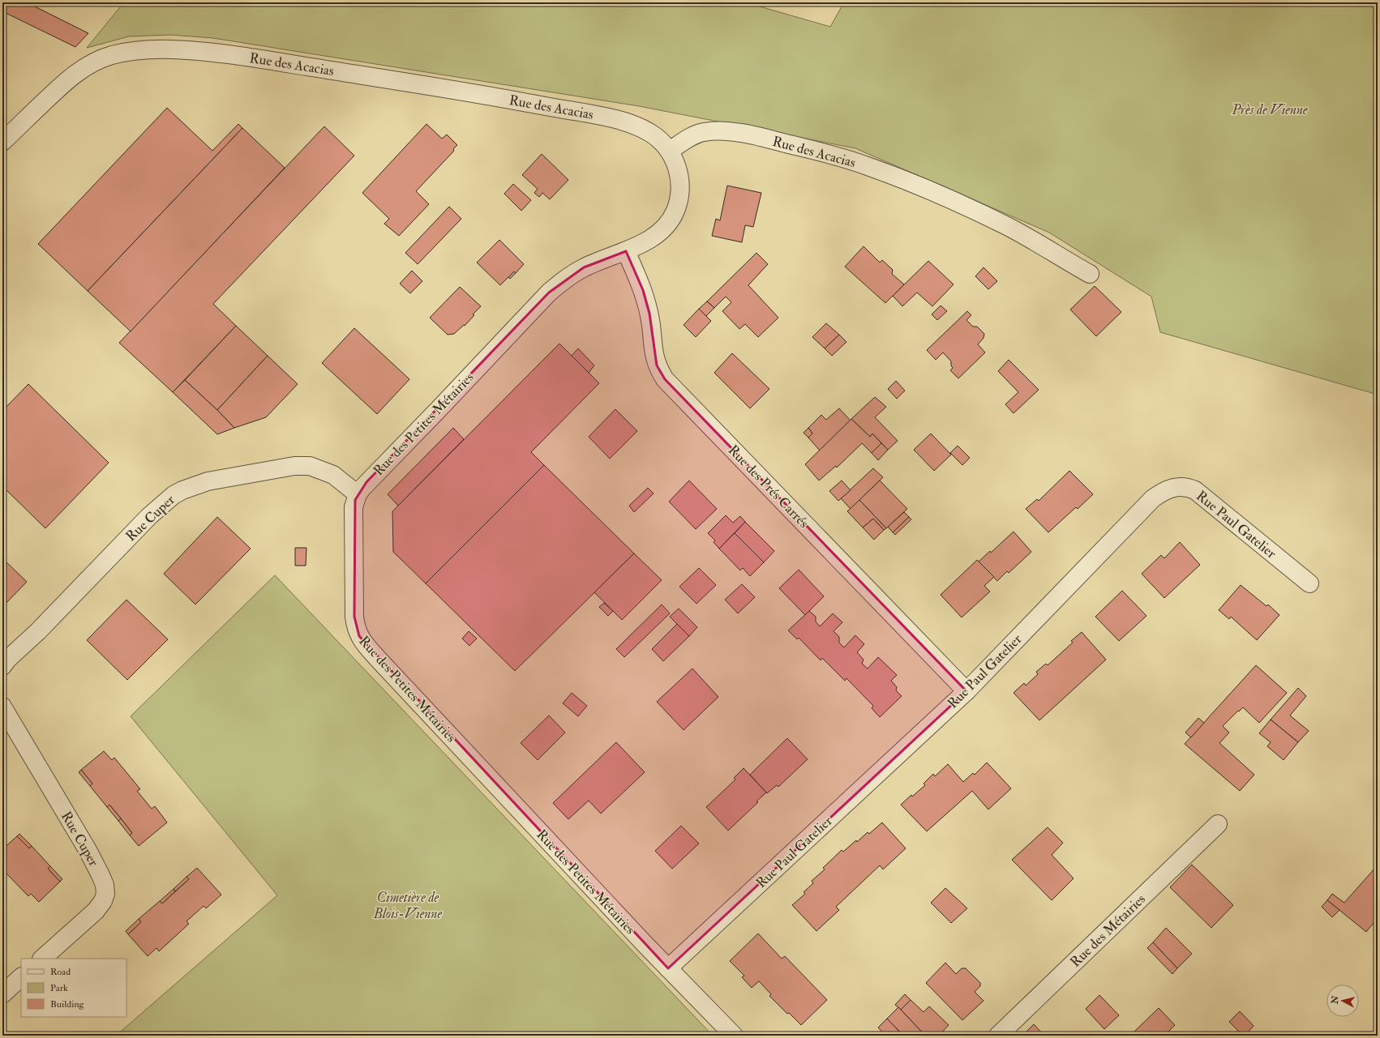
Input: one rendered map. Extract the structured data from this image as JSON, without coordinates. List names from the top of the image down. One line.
{"streets":{"street":["Rue des Acacias","Rue des Petites Métairies","Rue des Prés Carrés","Rue Cuper","Rue Paul Gatelier","Rue des Métairies"]},"crossings":[["Rue des Acacias","Rue des Petites Métairies"],["Rue des Petites Métairies","Rue des Prés Carrés"],["Rue des Petites Métairies","Rue Cuper"],["Rue des Petites Métairies","Rue Paul Gatelier"],["Rue des Prés Carrés","Rue Paul Gatelier"]],"parks":["Près de Vienne","Cimetière de Blois-Vienne"],"legend":["Road","Park","Building"],"north":"left"}
